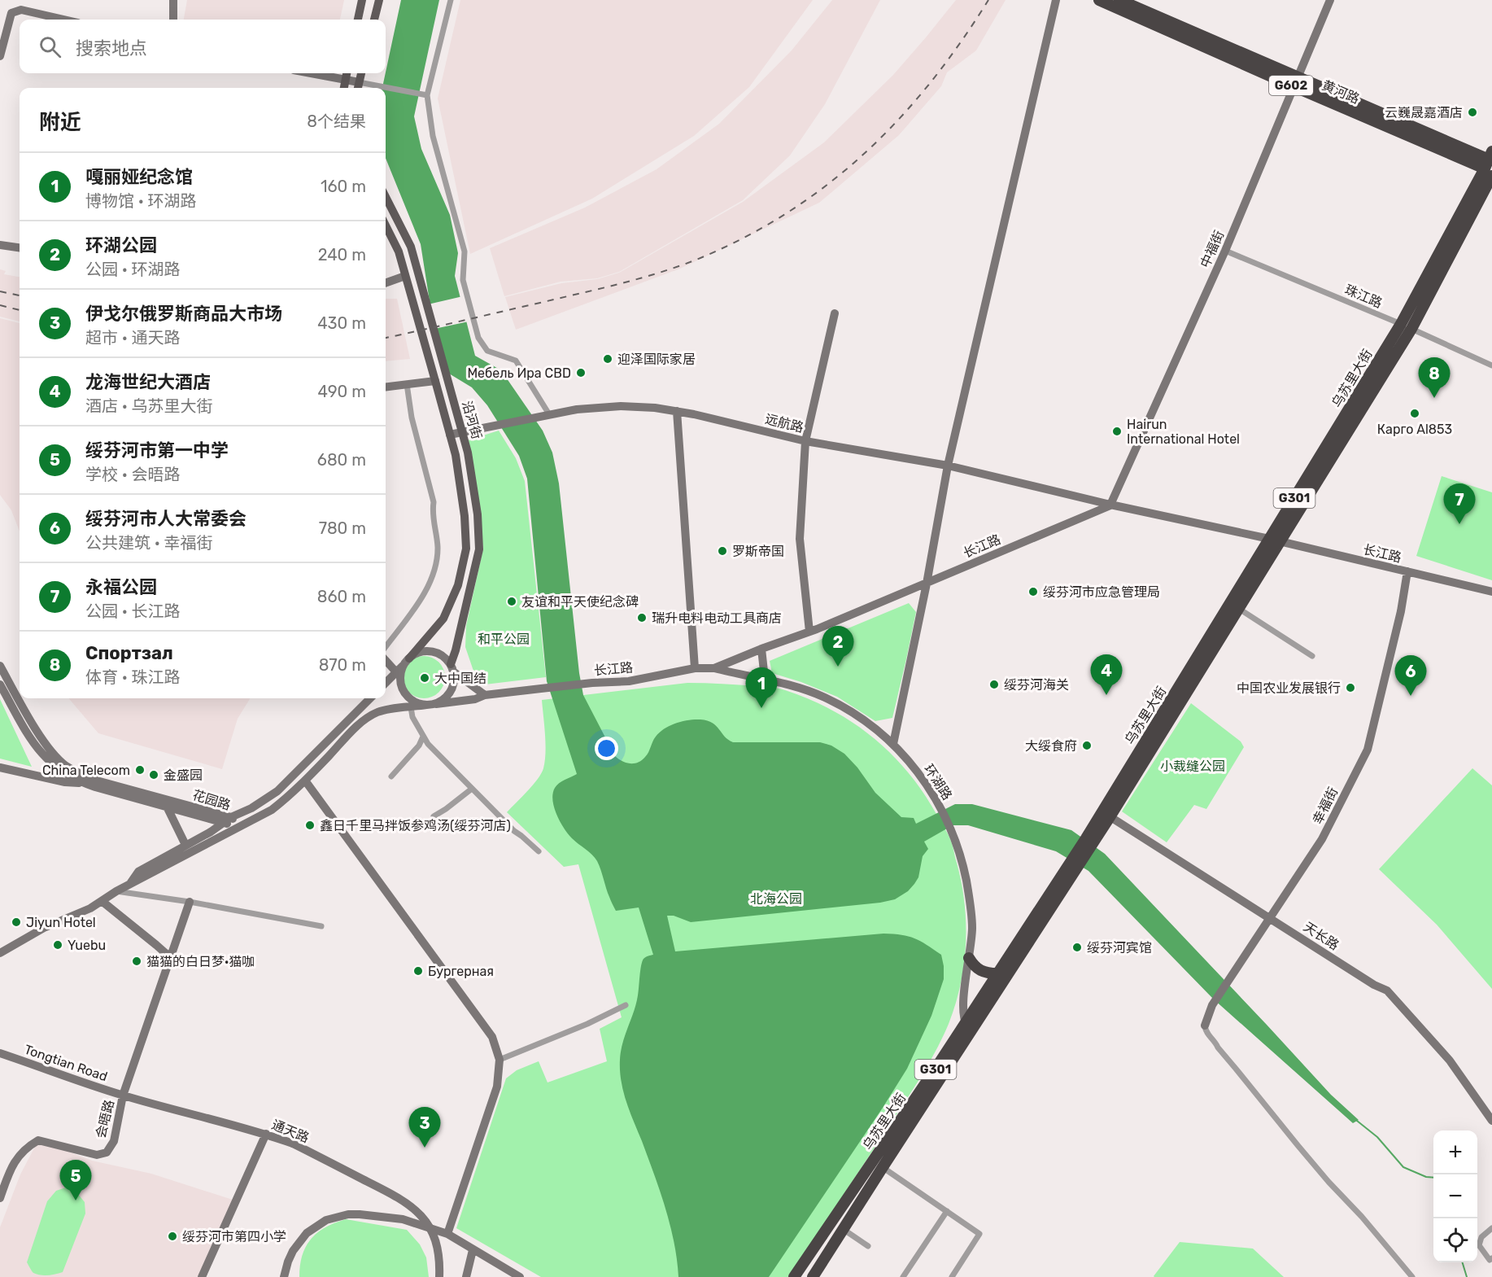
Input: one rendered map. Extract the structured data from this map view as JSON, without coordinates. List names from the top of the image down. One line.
{"streets":{"highway":["G602","黄河路","乌苏里大街","G301"],"main road":["沿河街"],"street":["中福街","珠江路","远航路","长江路","环湖路","花园路","幸福街","天长路","Tongtian Road","会晤路","通天路"]},"crossings":[["黄河路","中福街"],["黄河路","乌苏里大街"],["中福街","珠江路"],["中福街","远航路"],["中福街","长江路"],["珠江路","乌苏里大街"],["乌苏里大街","长江路"],["乌苏里大街","环湖路"],["乌苏里大街","天长路"],["沿河街","远航路"],["沿河街","长江路"],["远航路","长江路"],["长江路","环湖路"],["长江路","幸福街"],["幸福街","天长路"],["Tongtian Road","会晤路"],["Tongtian Road","通天路"],["会晤路","通天路"]],"parks":["和平公园","小裁缝公园","北海公园"],"places":["云巍晟嘉酒店","迎泽国际家居","Мебель Ира CBD","Карго Al853","Hairun International Hotel","罗斯帝国","绥芬河市应急管理局","友谊和平天使纪念碑","瑞升电料电动工具商店","大中国结","绥芬河海关","中国农业发展银行","大绥食府","China Telecom","金盛园","鑫日千里马拌饭参鸡汤(绥芬河店)","Jiyun Hotel","Yuebu","绥芬河宾馆","猫猫的白日梦·猫咖","Бургерная","绥芬河市第四小学"],"page":{"search":"搜索地点","heading":["附近","8个结果"],"list":[{"mark":"1","name":"嘎丽娅纪念馆","note":"博物馆 · 环湖路","value":"160 m"},{"mark":"2","name":"环湖公园","note":"公园 · 环湖路","value":"240 m"},{"mark":"3","name":"伊戈尔俄罗斯商品大市场","note":"超市 · 通天路","value":"430 m"},{"mark":"4","name":"龙海世纪大酒店","note":"酒店 · 乌苏里大街","value":"490 m"},{"mark":"5","name":"绥芬河市第一中学","note":"学校 · 会晤路","value":"680 m"},{"mark":"6","name":"绥芬河市人大常委会","note":"公共建筑 · 幸福街","value":"780 m"},{"mark":"7","name":"永福公园","note":"公园 · 长江路","value":"860 m"},{"mark":"8","name":"Спортзал","note":"体育 · 珠江路","value":"870 m"}],"pins":["8","7","2","4","6","1","3","5"],"map_buttons":["+","−"]}}
